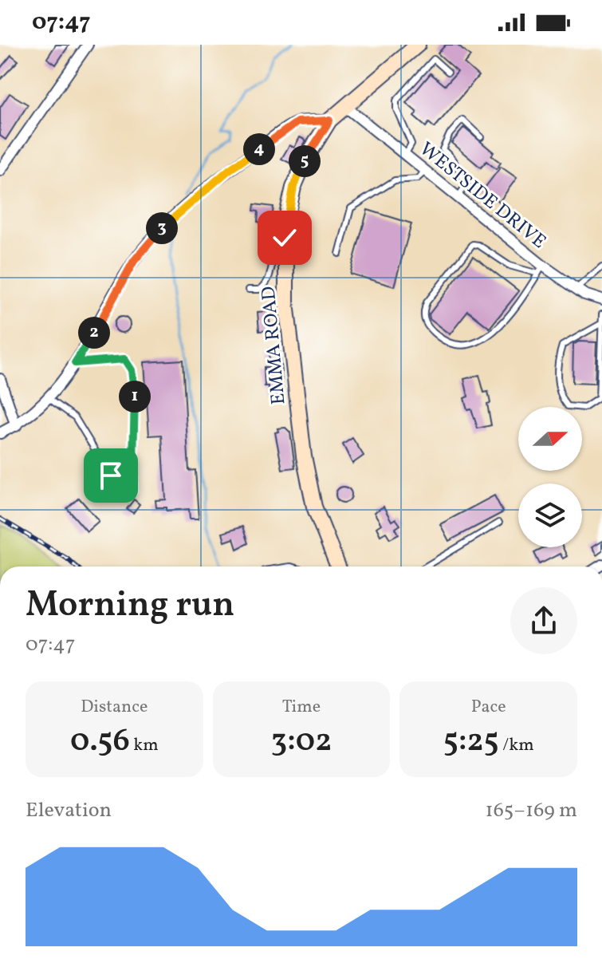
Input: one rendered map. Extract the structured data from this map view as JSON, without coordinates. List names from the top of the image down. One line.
{"streets":{"street":["WESTSIDE DRIVE","EMMA ROAD"]},"crossings":[["WESTSIDE DRIVE","EMMA ROAD"]],"north":"right","page":{"status":"07:47","pins":["4","5","3","2","1"],"heading":["Morning run","07:47"],"stats":[["Distance","0.56 km"],["Time","3:02"],["Pace","5:25 /km"]],"chart":["Elevation","165–169 m"]}}
